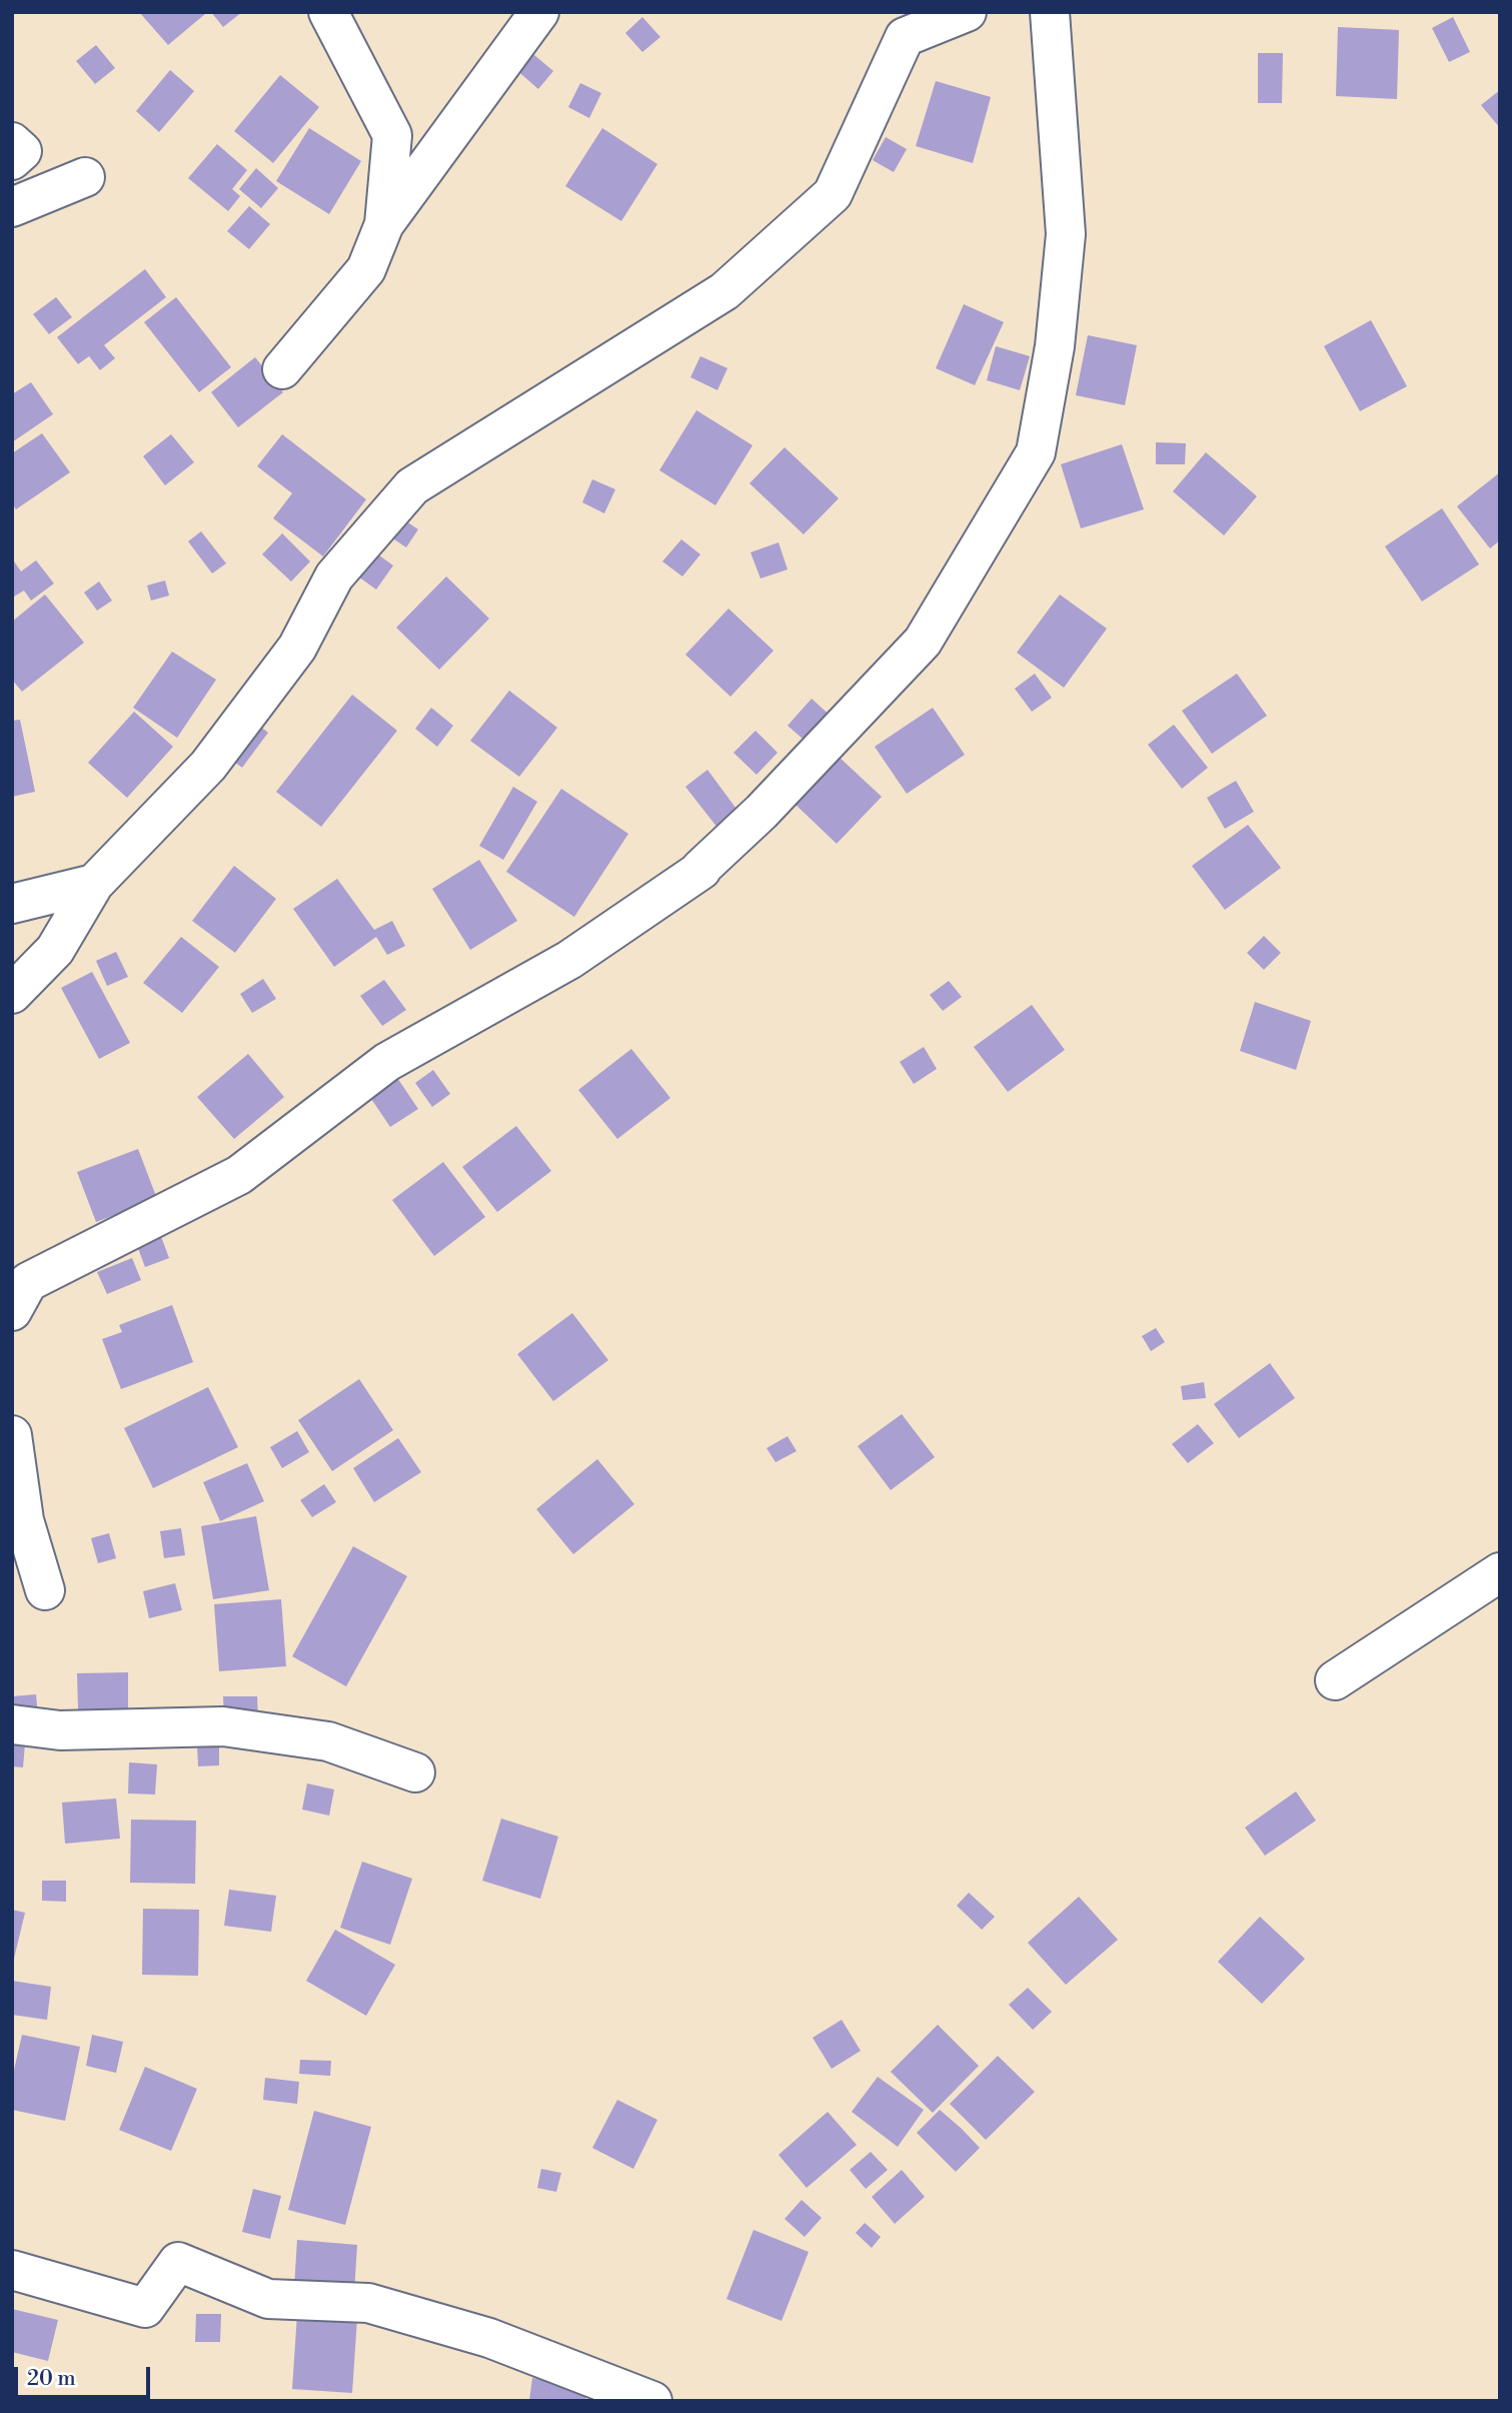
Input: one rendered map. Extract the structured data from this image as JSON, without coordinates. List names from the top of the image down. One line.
{"scale_bar":"20 m"}
